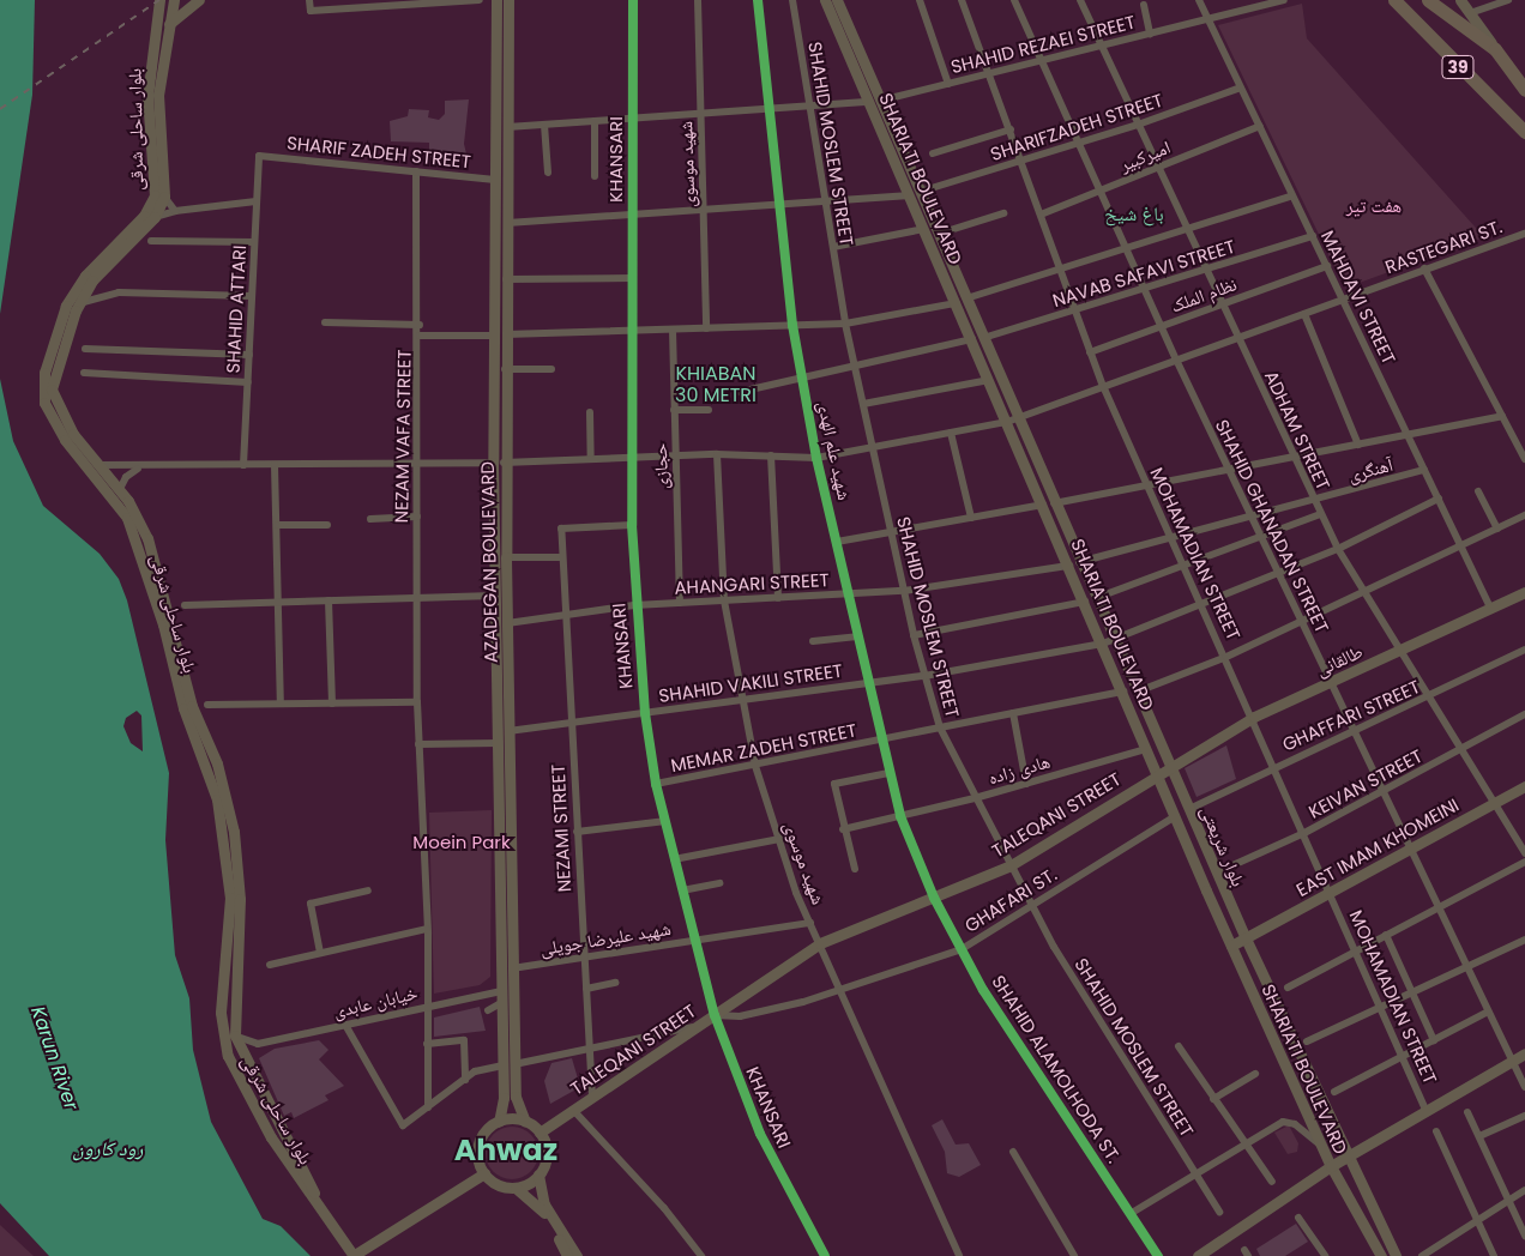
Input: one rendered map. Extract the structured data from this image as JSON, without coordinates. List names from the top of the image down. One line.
{"streets":{"highway":["39"],"main road":["بلوار ساحلی شرقی","SHARIATI BOULEVARD","AZADEGAN BOULEVARD","طالقانی","TALEQANI STREET","بلوار شریعتی","EAST IMAM KHOMEINI"],"street":["SHAHID REZAEI STREET","SHARIFZADEH STREET","SHAHID MOSLEM STREET","SHARIF ZADEH STREET","امیرکبیر","KHANSARI","شهید موسوی","RASTEGARI ST.","NAVAB SAFAVI STREET","نظام الملک","MAHDAVI STREET","SHAHID ATTARI","ADHAM STREET","NEZAM VAFA STREET","شهید علم الهدی","حجازی","آهنگری","SHAHID GHANADAN STREET","MOHAMADIAN STREET","AHANGARI STREET","SHAHID VAKILI STREET","GHAFFARI STREET","MEMAR ZADEH STREET","هادی زاده","KEIVAN STREET","NEZAMI STREET","GHAFARI ST.","شهید علیرضا جویلی","خیابان عابدی","SHAHID ALAMOLHODA ST."]},"crossings":[["SHAHID REZAEI STREET","SHAHID MOSLEM STREET"],["SHAHID REZAEI STREET","KHANSARI"],["SHAHID REZAEI STREET","شهید موسوی"],["SHAHID REZAEI STREET","SHARIATI BOULEVARD"],["SHAHID REZAEI STREET","MAHDAVI STREET"],["SHAHID REZAEI STREET","ADHAM STREET"],["SHAHID REZAEI STREET","شهید علم الهدی"],["SHAHID REZAEI STREET","SHAHID GHANADAN STREET"],["SHAHID REZAEI STREET","MOHAMADIAN STREET"],["SHAHID REZAEI STREET","AZADEGAN BOULEVARD"],["SHARIFZADEH STREET","SHAHID MOSLEM STREET"],["SHARIFZADEH STREET","KHANSARI"],["SHARIFZADEH STREET","شهید موسوی"],["SHARIFZADEH STREET","SHARIATI BOULEVARD"],["SHARIFZADEH STREET","MAHDAVI STREET"],["SHARIFZADEH STREET","ADHAM STREET"],["SHARIFZADEH STREET","شهید علم الهدی"],["SHARIFZADEH STREET","SHAHID GHANADAN STREET"],["SHARIFZADEH STREET","MOHAMADIAN STREET"],["SHARIFZADEH STREET","AZADEGAN BOULEVARD"],["بلوار ساحلی شرقی","SHAHID ATTARI"],["SHAHID MOSLEM STREET","RASTEGARI ST."],["SHAHID MOSLEM STREET","NAVAB SAFAVI STREET"],["SHAHID MOSLEM STREET","AHANGARI STREET"],["SHAHID MOSLEM STREET","SHAHID VAKILI STREET"],["SHAHID MOSLEM STREET","MEMAR ZADEH STREET"],["SHAHID MOSLEM STREET","هادی زاده"],["SHAHID MOSLEM STREET","TALEQANI STREET"],["SHAHID MOSLEM STREET","GHAFARI ST."],["SHARIF ZADEH STREET","SHAHID ATTARI"],["SHARIF ZADEH STREET","NEZAM VAFA STREET"],["SHARIF ZADEH STREET","AZADEGAN BOULEVARD"],["امیرکبیر","MAHDAVI STREET"],["امیرکبیر","ADHAM STREET"],["امیرکبیر","SHAHID GHANADAN STREET"],["امیرکبیر","MOHAMADIAN STREET"],["KHANSARI","RASTEGARI ST."],["KHANSARI","AHANGARI STREET"],["KHANSARI","SHAHID VAKILI STREET"],["KHANSARI","MEMAR ZADEH STREET"],["KHANSARI","TALEQANI STREET"],["KHANSARI","NEZAMI STREET"],["KHANSARI","GHAFARI ST."],["KHANSARI","شهید علیرضا جویلی"],["شهید موسوی","RASTEGARI ST."],["شهید موسوی","AHANGARI STREET"],["شهید موسوی","SHAHID VAKILI STREET"],["شهید موسوی","MEMAR ZADEH STREET"],["شهید موسوی","TALEQANI STREET"],["شهید موسوی","GHAFARI ST."],["شهید موسوی","شهید علیرضا جویلی"],["SHARIATI BOULEVARD","RASTEGARI ST."],["SHARIATI BOULEVARD","NAVAB SAFAVI STREET"],["SHARIATI BOULEVARD","آهنگری"],["SHARIATI BOULEVARD","AHANGARI STREET"],["SHARIATI BOULEVARD","طالقانی"],["SHARIATI BOULEVARD","SHAHID VAKILI STREET"],["SHARIATI BOULEVARD","MEMAR ZADEH STREET"],["SHARIATI BOULEVARD","هادی زاده"],["SHARIATI BOULEVARD","TALEQANI STREET"],["SHARIATI BOULEVARD","بلوار شریعتی"],["SHARIATI BOULEVARD","EAST IMAM KHOMEINI"],["SHARIATI BOULEVARD","GHAFARI ST."],["RASTEGARI ST.","MAHDAVI STREET"],["RASTEGARI ST.","ADHAM STREET"],["RASTEGARI ST.","شهید علم الهدی"],["RASTEGARI ST.","حجازی"],["RASTEGARI ST.","SHAHID GHANADAN STREET"],["RASTEGARI ST.","MOHAMADIAN STREET"],["RASTEGARI ST.","AZADEGAN BOULEVARD"],["NAVAB SAFAVI STREET","MAHDAVI STREET"],["NAVAB SAFAVI STREET","ADHAM STREET"],["NAVAB SAFAVI STREET","شهید علم الهدی"],["NAVAB SAFAVI STREET","SHAHID GHANADAN STREET"],["NAVAB SAFAVI STREET","MOHAMADIAN STREET"],["نظام الملک","MAHDAVI STREET"],["نظام الملک","ADHAM STREET"],["نظام الملک","SHAHID GHANADAN STREET"],["نظام الملک","MOHAMADIAN STREET"],["MAHDAVI STREET","آهنگری"],["MAHDAVI STREET","طالقانی"],["MAHDAVI STREET","SHAHID VAKILI STREET"],["ADHAM STREET","آهنگری"],["ADHAM STREET","طالقانی"],["ADHAM STREET","SHAHID VAKILI STREET"],["ADHAM STREET","GHAFFARI STREET"],["ADHAM STREET","KEIVAN STREET"],["ADHAM STREET","EAST IMAM KHOMEINI"],["NEZAM VAFA STREET","خیابان عابدی"],["شهید علم الهدی","AHANGARI STREET"],["شهید علم الهدی","SHAHID VAKILI STREET"],["شهید علم الهدی","MEMAR ZADEH STREET"],["شهید علم الهدی","هادی زاده"],["شهید علم الهدی","TALEQANI STREET"],["شهید علم الهدی","SHAHID ALAMOLHODA ST."],["حجازی","AHANGARI STREET"],["آهنگری","SHAHID GHANADAN STREET"],["آهنگری","MOHAMADIAN STREET"],["آهنگری","AHANGARI STREET"],["SHAHID GHANADAN STREET","طالقانی"],["SHAHID GHANADAN STREET","SHAHID VAKILI STREET"],["SHAHID GHANADAN STREET","GHAFFARI STREET"],["SHAHID GHANADAN STREET","KEIVAN STREET"],["SHAHID GHANADAN STREET","EAST IMAM KHOMEINI"],["MOHAMADIAN STREET","طالقانی"],["MOHAMADIAN STREET","SHAHID VAKILI STREET"],["MOHAMADIAN STREET","GHAFFARI STREET"],["MOHAMADIAN STREET","KEIVAN STREET"],["MOHAMADIAN STREET","EAST IMAM KHOMEINI"],["AZADEGAN BOULEVARD","AHANGARI STREET"],["AZADEGAN BOULEVARD","SHAHID VAKILI STREET"],["AZADEGAN BOULEVARD","TALEQANI STREET"],["AZADEGAN BOULEVARD","شهید علیرضا جویلی"],["AZADEGAN BOULEVARD","خیابان عابدی"],["AHANGARI STREET","NEZAMI STREET"],["طالقانی","TALEQANI STREET"],["طالقانی","بلوار شریعتی"],["SHAHID VAKILI STREET","NEZAMI STREET"],["GHAFFARI STREET","بلوار شریعتی"],["KEIVAN STREET","بلوار شریعتی"],["TALEQANI STREET","NEZAMI STREET"],["TALEQANI STREET","بلوار شریعتی"],["TALEQANI STREET","GHAFARI ST."],["TALEQANI STREET","SHAHID ALAMOLHODA ST."],["NEZAMI STREET","شهید علیرضا جویلی"],["بلوار شریعتی","EAST IMAM KHOMEINI"],["GHAFARI ST.","SHAHID ALAMOLHODA ST."]],"districts":["باغ شیخ","KHIABAN 30 METRI","Ahwaz"],"water":["Karun River","رود کارون"],"parks":["هفت تیر","Moein Park"]}
